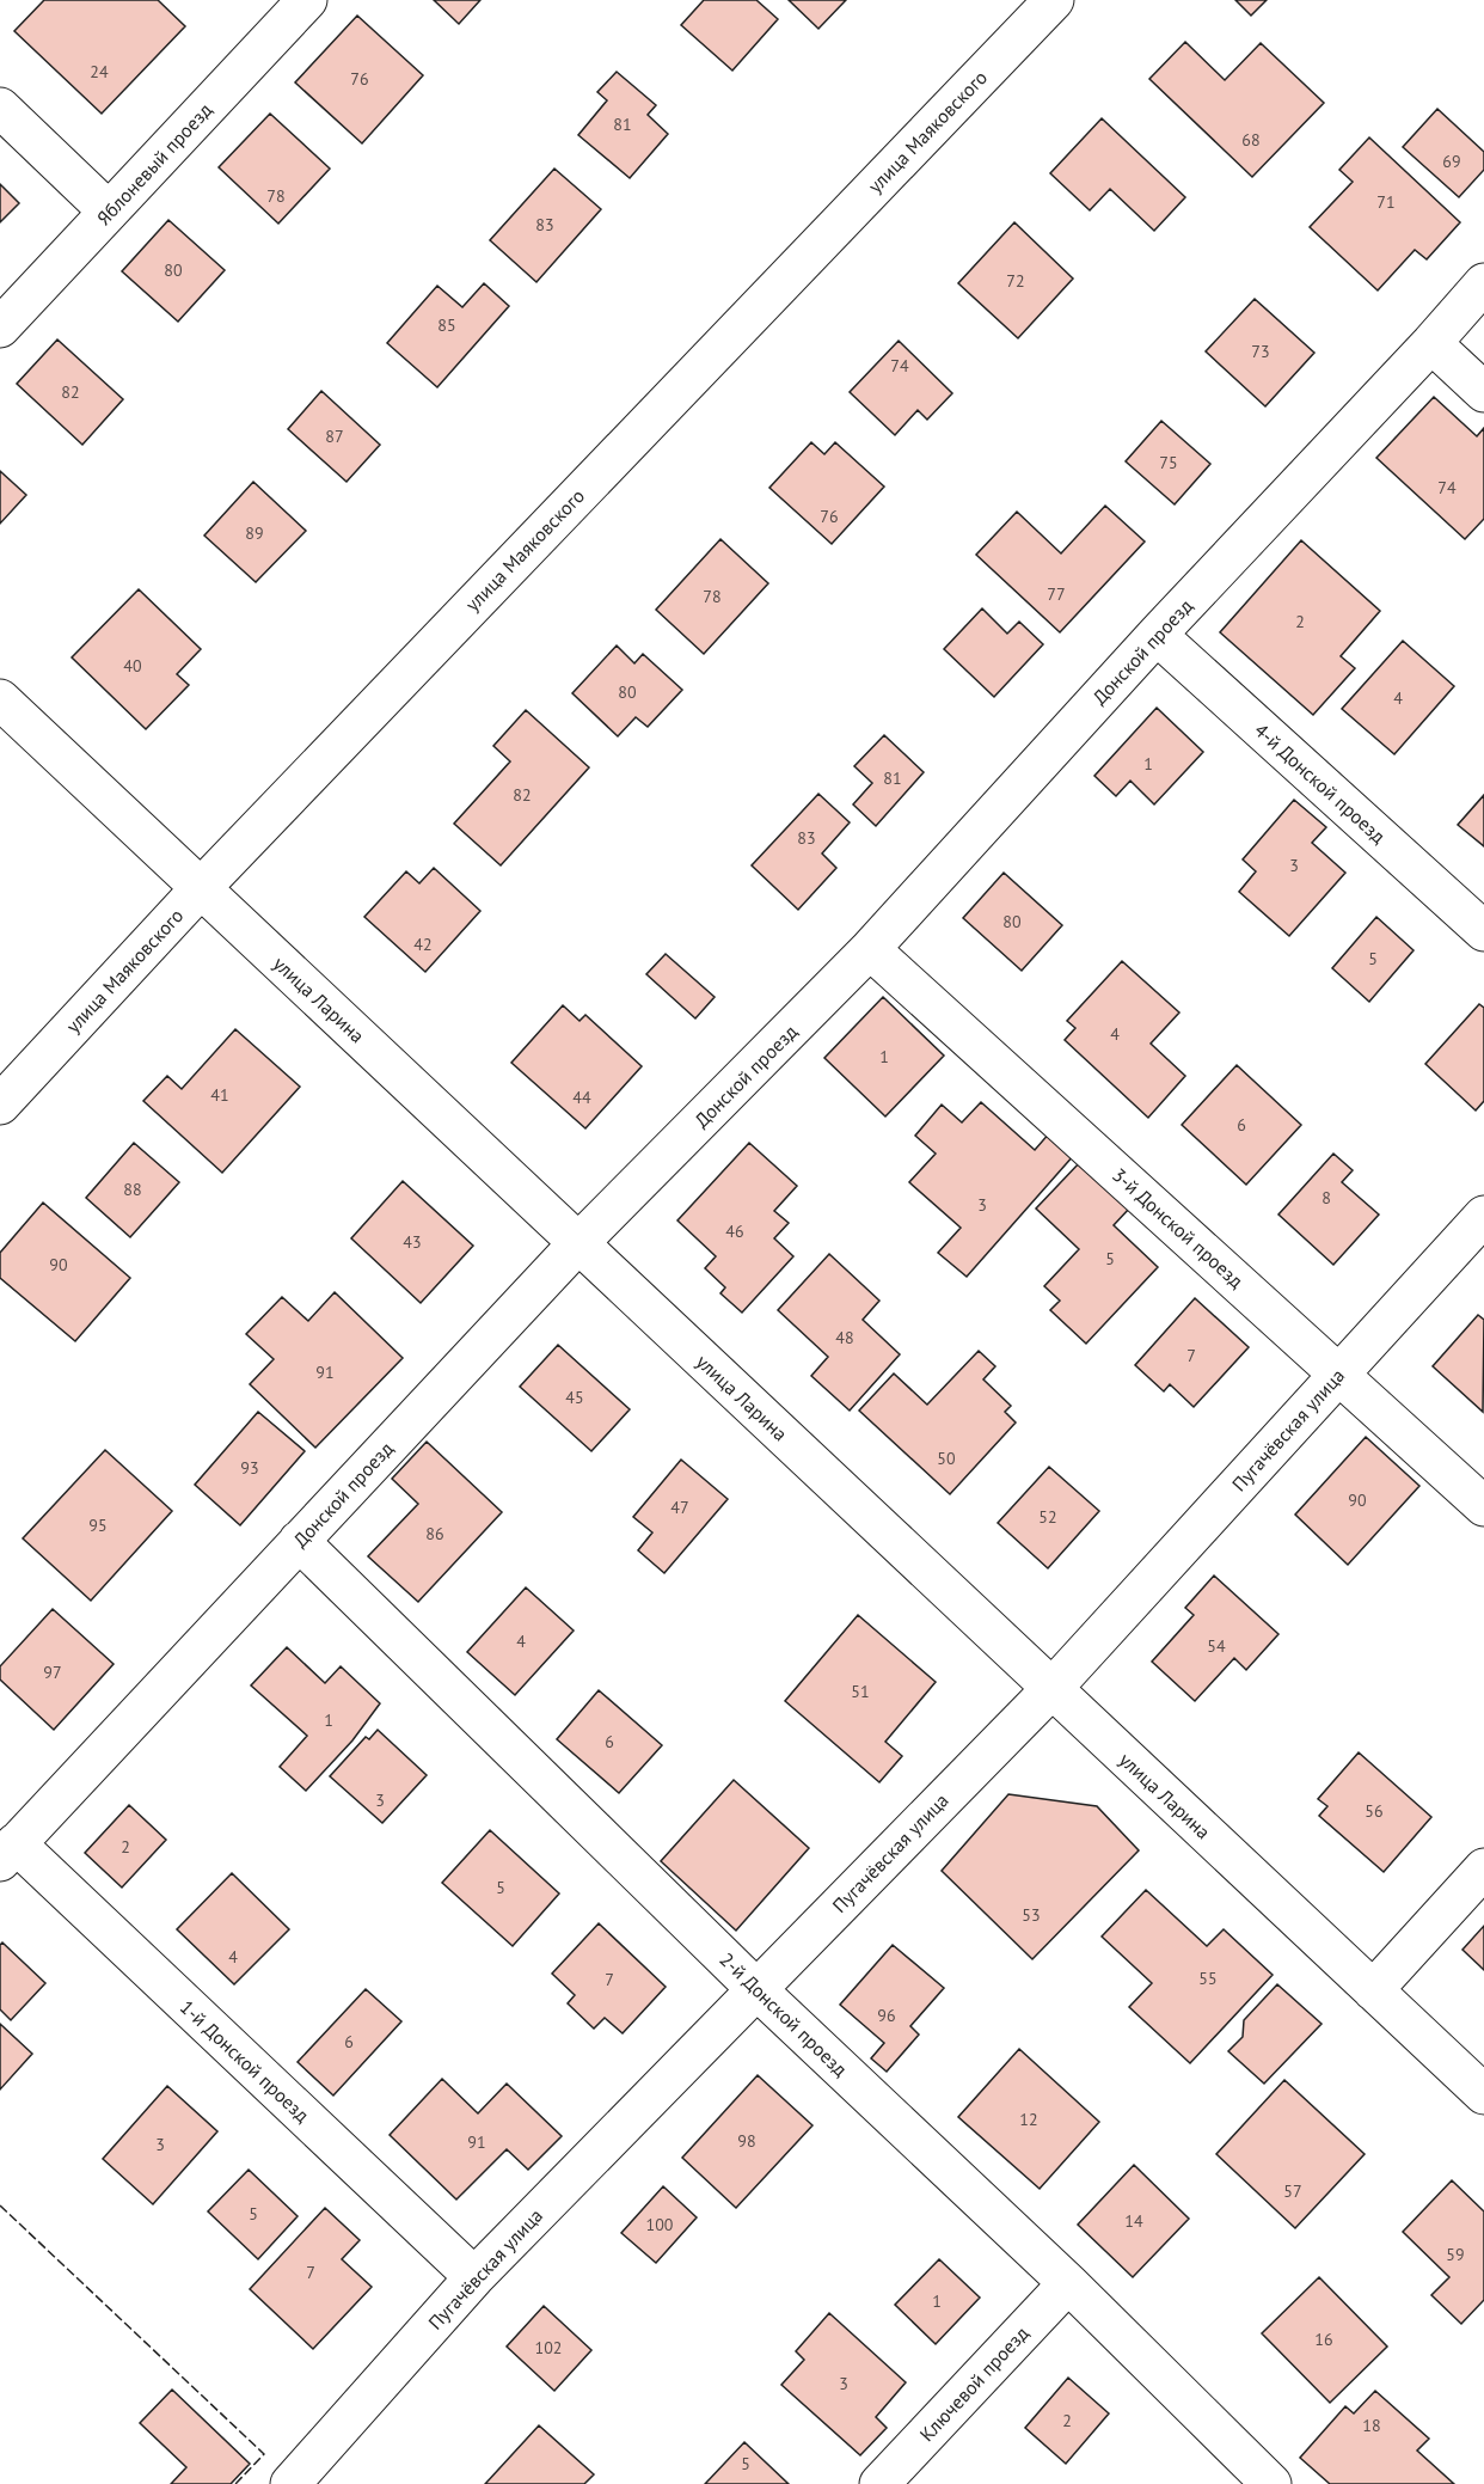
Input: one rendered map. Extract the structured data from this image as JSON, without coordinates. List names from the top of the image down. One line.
{"streets":{"street":["улица Маяковского","Яблоневый проезд","Донской проезд","4-й Донской проезд","улица Ларина","3-й Донской проезд","Пугачёвская улица","2-й Донской проезд","1-й Донской проезд","Ключевой проезд"]},"crossings":[["улица Маяковского","улица Ларина"],["Донской проезд","4-й Донской проезд"],["Донской проезд","улица Ларина"],["Донской проезд","3-й Донской проезд"],["Донской проезд","2-й Донской проезд"],["Донской проезд","1-й Донской проезд"],["улица Ларина","Пугачёвская улица"],["3-й Донской проезд","Пугачёвская улица"],["Пугачёвская улица","2-й Донской проезд"],["Пугачёвская улица","1-й Донской проезд"],["2-й Донской проезд","Ключевой проезд"]],"house_numbers":["24","76","81","68","69","78","71","83","80","72","85","73","74","82","87","75","74","76","89","77","78","2","40","80","4","1","81","82","83","3","80","42","5","4","1","41","44","6","88","8","3","46","43","5","90","48","7","91","45","50","93","90","47","52","95","86","4","54","97","51","1","6","3","56","2","5","53","4","55","7","96","6","12","98","91","3","57","5","14","100","59","7","1","16","102","3","2","18","5"]}
